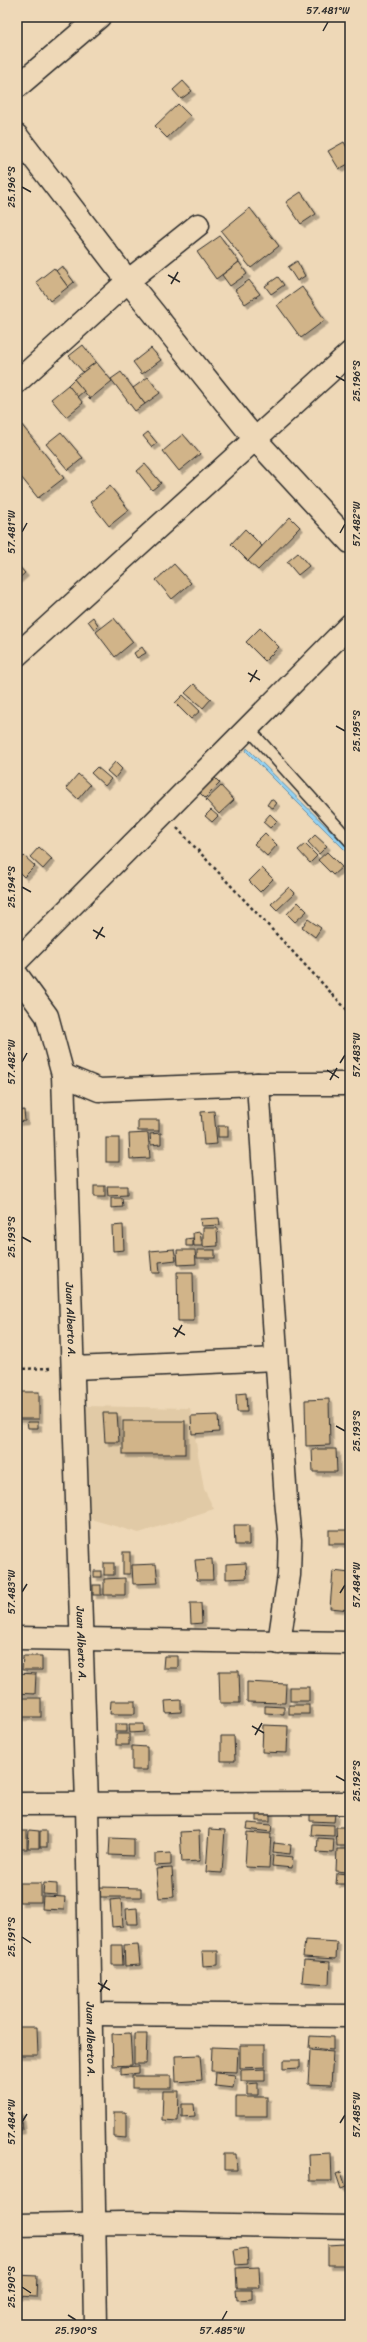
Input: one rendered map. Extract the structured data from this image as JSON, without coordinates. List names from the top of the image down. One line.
{"streets":{"street":["Juan Alberto A."]},"coordinates":["57.481°W","25.196°S","57.482°W","25.195°S","25.194°S","57.483°W","25.193°S","57.484°W","25.192°S","25.191°S","57.485°W","25.190°S"]}
